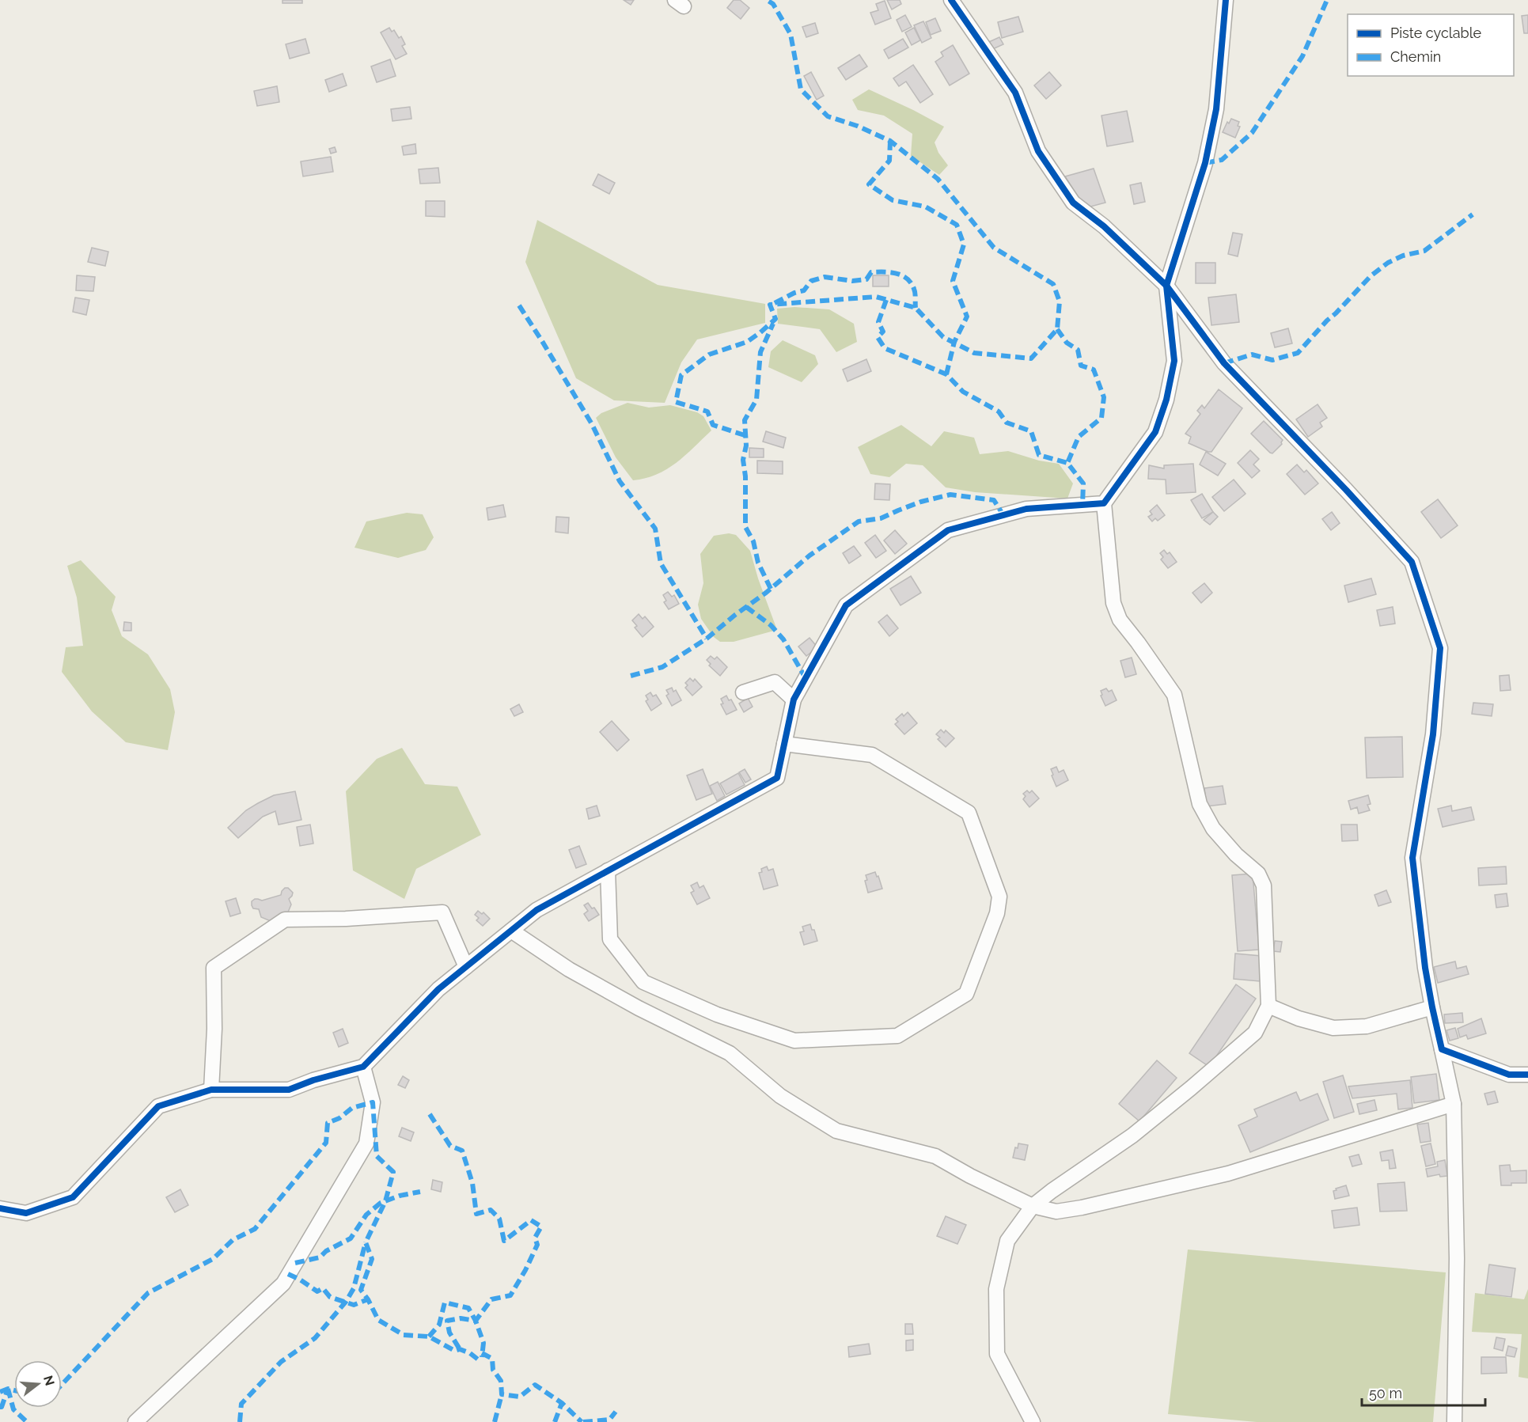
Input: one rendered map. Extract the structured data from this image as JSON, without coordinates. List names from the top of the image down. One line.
{"legend":["Piste cyclable","Chemin"],"scale_bar":"50 m","north":"right"}
